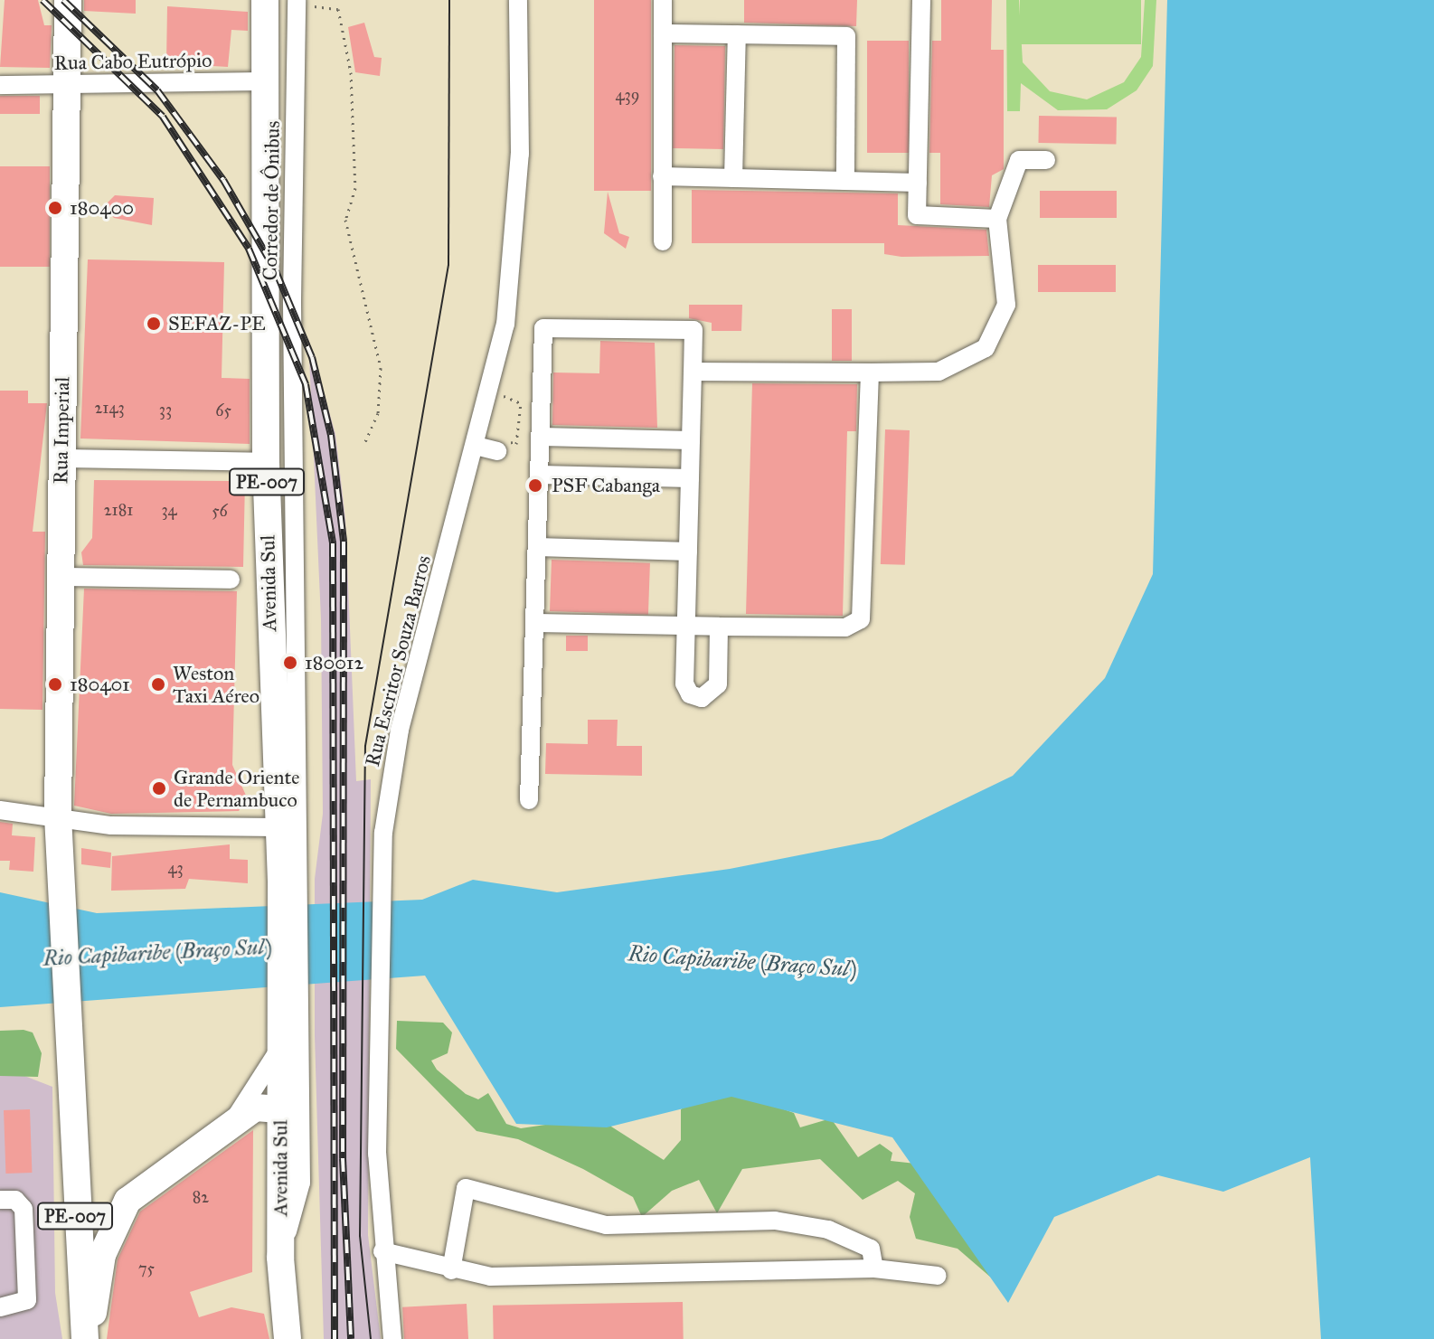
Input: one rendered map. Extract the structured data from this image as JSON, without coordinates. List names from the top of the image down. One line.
{"streets":{"highway":["Rua Imperial","PE-007","Avenida Sul"],"street":["Rua Cabo Eutrópio","Corredor de Ônibus","Rua Escritor Souza Barros"]},"crossings":[["Rua Cabo Eutrópio","Rua Imperial"],["Rua Cabo Eutrópio","Avenida Sul"],["Corredor de Ônibus","Avenida Sul"]],"water":["Rio Capibaribe (Braço Sul)"],"places":["180400","SEFAZ-PE","PSF Cabanga","180012","180401","Weston Taxi Aéreo","Grande Oriente de Pernambuco"],"house_numbers":["439","2143","33","65","2181","34","56","43","82","75"]}
